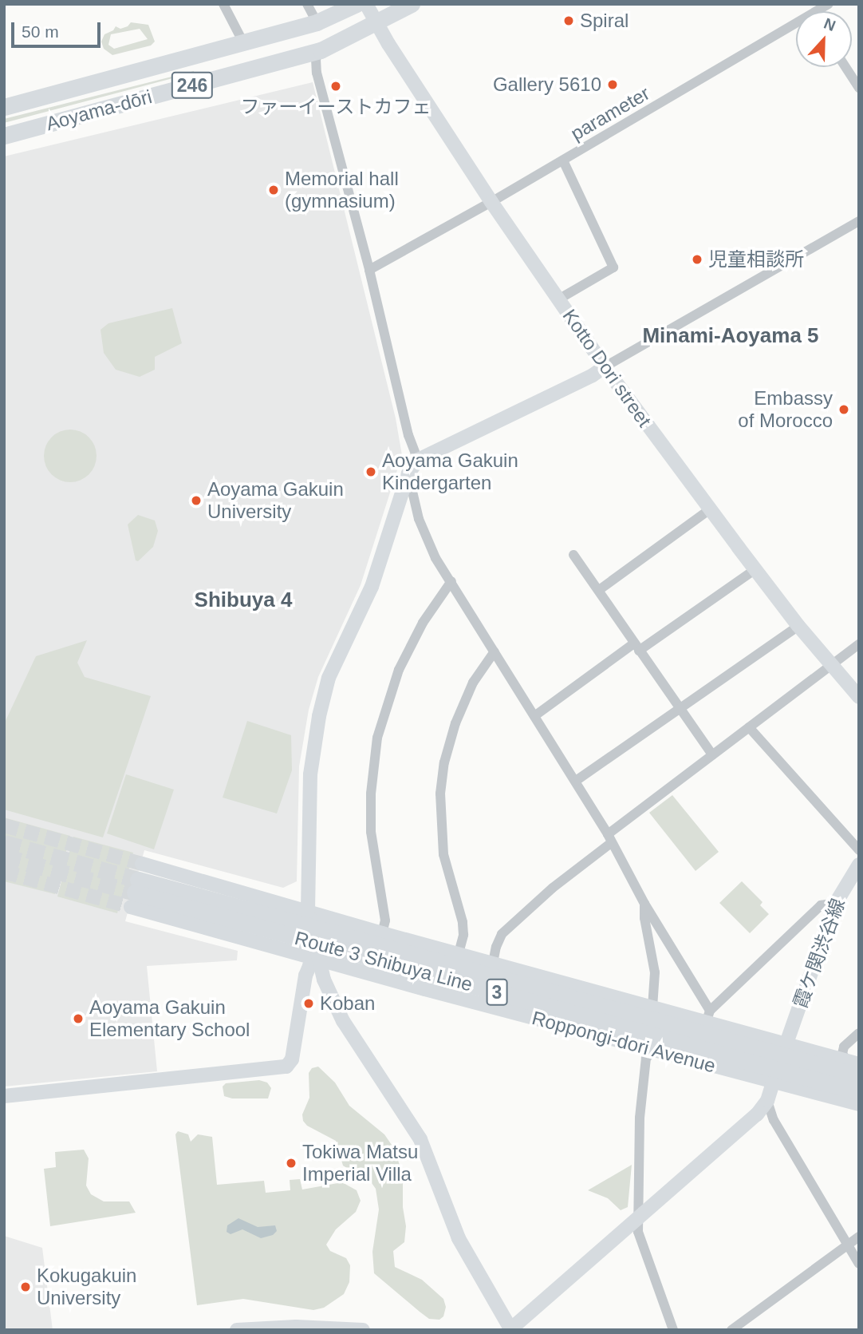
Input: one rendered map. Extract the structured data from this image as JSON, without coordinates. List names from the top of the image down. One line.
{"streets":{"highway":["246","Aoyama-dōri","Route 3 Shibuya Line","3"],"street":["parameter","Kotto Dori street","霞ケ関渋谷線","Roppongi-dori Avenue"]},"crossings":[["Aoyama-dōri","Kotto Dori street"],["parameter","Kotto Dori street"],["霞ケ関渋谷線","Roppongi-dori Avenue"],["Route 3 Shibuya Line","Roppongi-dori Avenue"]],"districts":["Minami-Aoyama 5","Shibuya 4"],"places":["Spiral","Gallery 5610","ファーイーストカフェ","Memorial hall (gymnasium)","児童相談所","Embassy of Morocco","Aoyama Gakuin Kindergarten","Aoyama Gakuin University","Koban","Aoyama Gakuin Elementary School","Tokiwa Matsu Imperial Villa","Kokugakuin University"],"scale_bar":"50 m","north":"top"}
